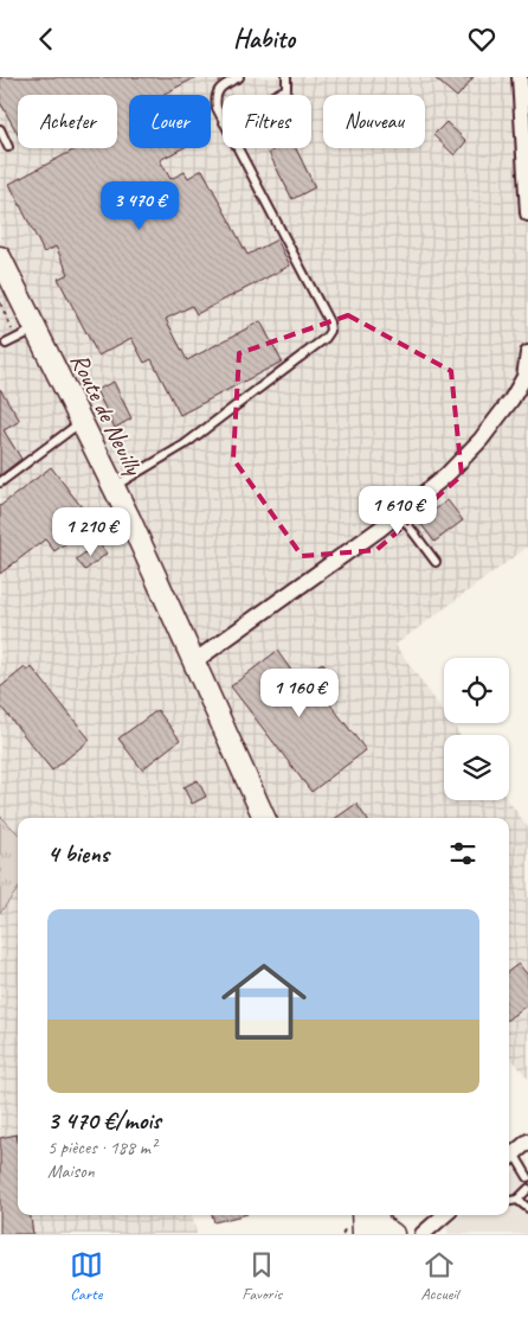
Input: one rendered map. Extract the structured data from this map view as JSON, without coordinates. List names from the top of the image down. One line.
{"streets":{"main road":["Route de Neuilly"]},"page":{"header":"Habito","chip":["Acheter","Louer","Filtres","Nouveau"],"price":["3 470 €","1 610 €","1 210 €","1 160 €"],"heading":"4 biens","list":[{"name":"3 470 €/mois","note":"5 pièces · 188 m² · Maison"}],"tabs":["Carte","Favoris","Accueil"]}}
